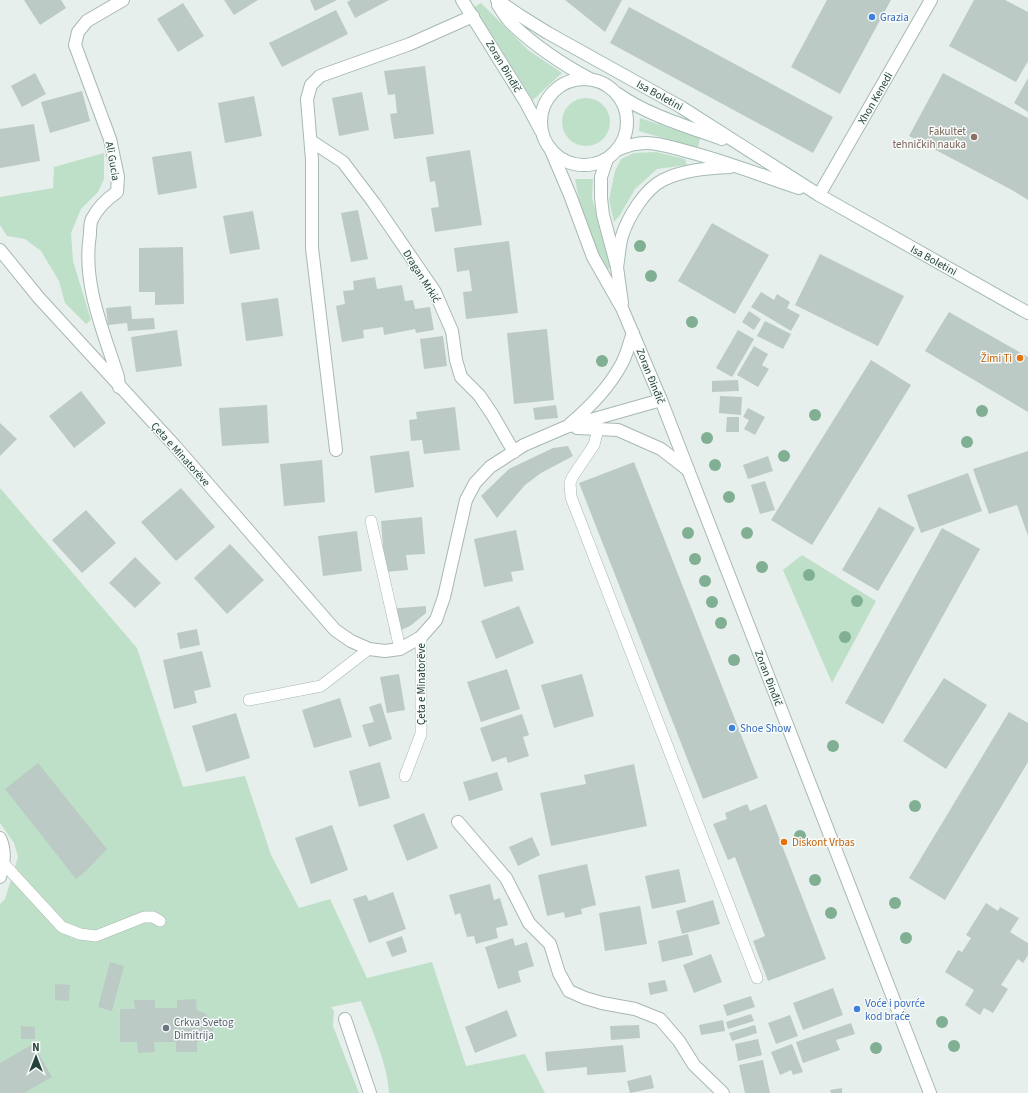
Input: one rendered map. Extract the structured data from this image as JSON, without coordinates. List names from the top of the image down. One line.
{"streets":{"street":["Zoran Đinđič","Isa Boletini","Xhon Kenedi","Ali Gucia","Dragan Mrkić","Çeta e Minatorëve"]},"crossings":[["Zoran Đinđič","Isa Boletini"],["Zoran Đinđič","Çeta e Minatorëve"],["Isa Boletini","Xhon Kenedi"],["Ali Gucia","Çeta e Minatorëve"],["Dragan Mrkić","Çeta e Minatorëve"]],"places":["Grazia","Fakultet tehničkih nauka","Žimi Ti","Shoe Show","Diskont Vrbas","Voće i povrće kod braće","Crkva Svetog Dimitrija"],"north":"top"}
